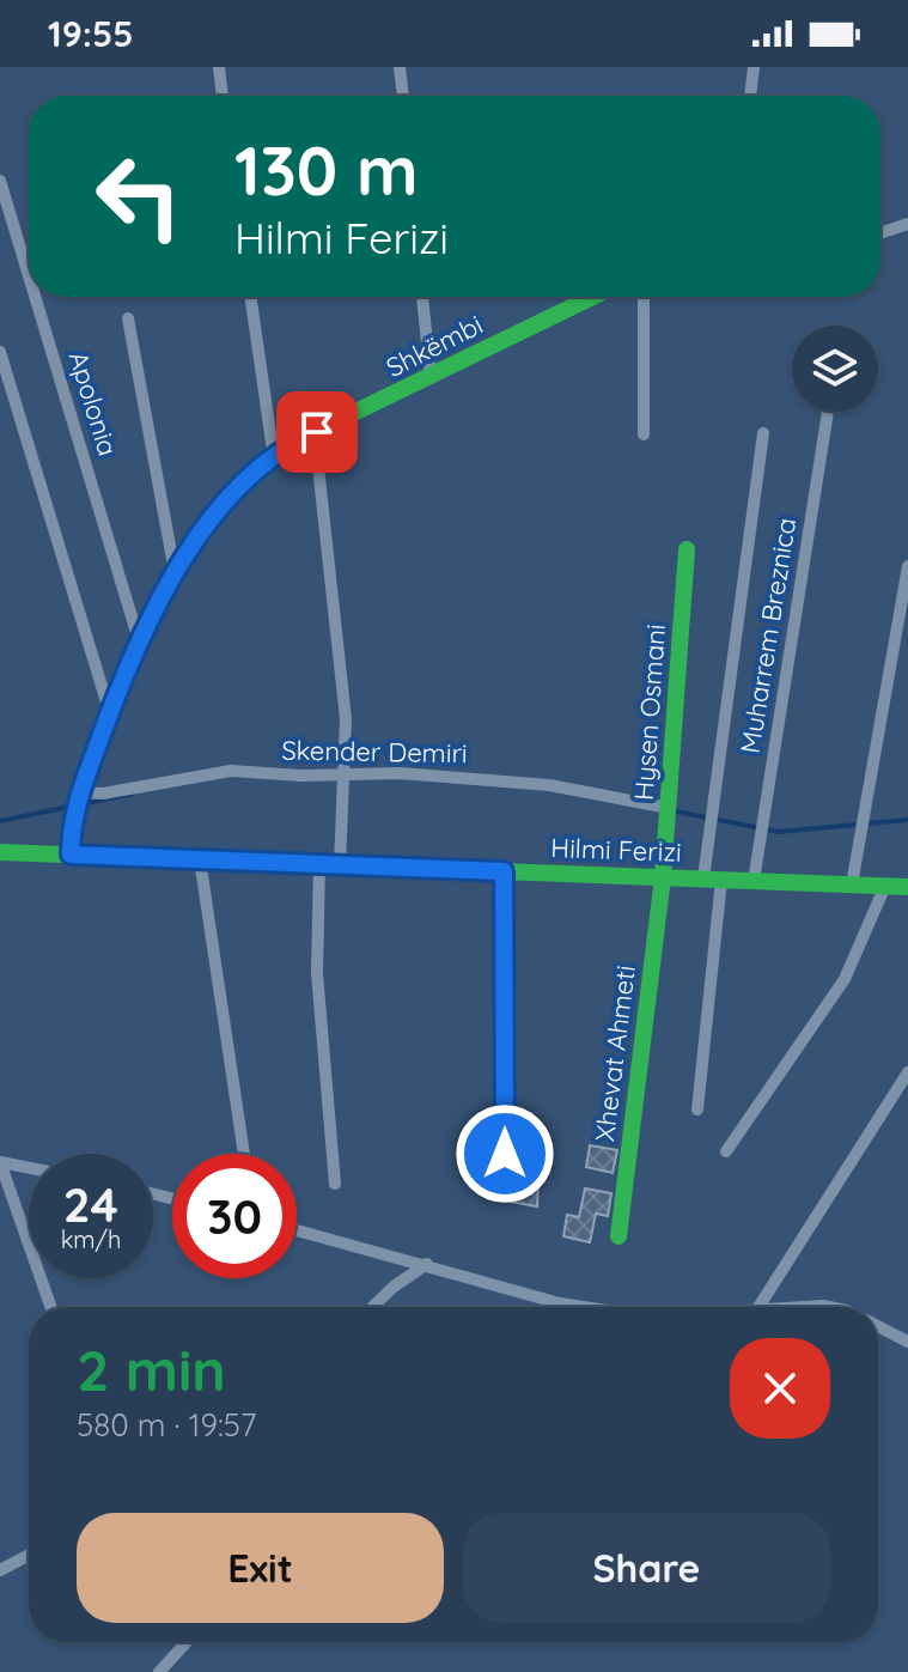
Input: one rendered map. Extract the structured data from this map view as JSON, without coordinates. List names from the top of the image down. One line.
{"streets":{"street":["Shkëmbi","Apolonia","Muharrem Breznica","Hysen Osmani","Skender Demiri","Hilmi Ferizi","Xhevat Ahmeti"]},"crossings":[["Shkëmbi","Apolonia"],["Shkëmbi","Skender Demiri"],["Shkëmbi","Hilmi Ferizi"],["Muharrem Breznica","Hilmi Ferizi"],["Hysen Osmani","Skender Demiri"],["Hysen Osmani","Hilmi Ferizi"],["Hysen Osmani","Xhevat Ahmeti"],["Hilmi Ferizi","Xhevat Ahmeti"]],"page":{"status":"19:55","turn":["130 m","Hilmi Ferizi"],"speed":"24 km/h","limit":"30","heading":["2 min","580 m · 19:57"],"buttons":["Exit","Share"]}}
